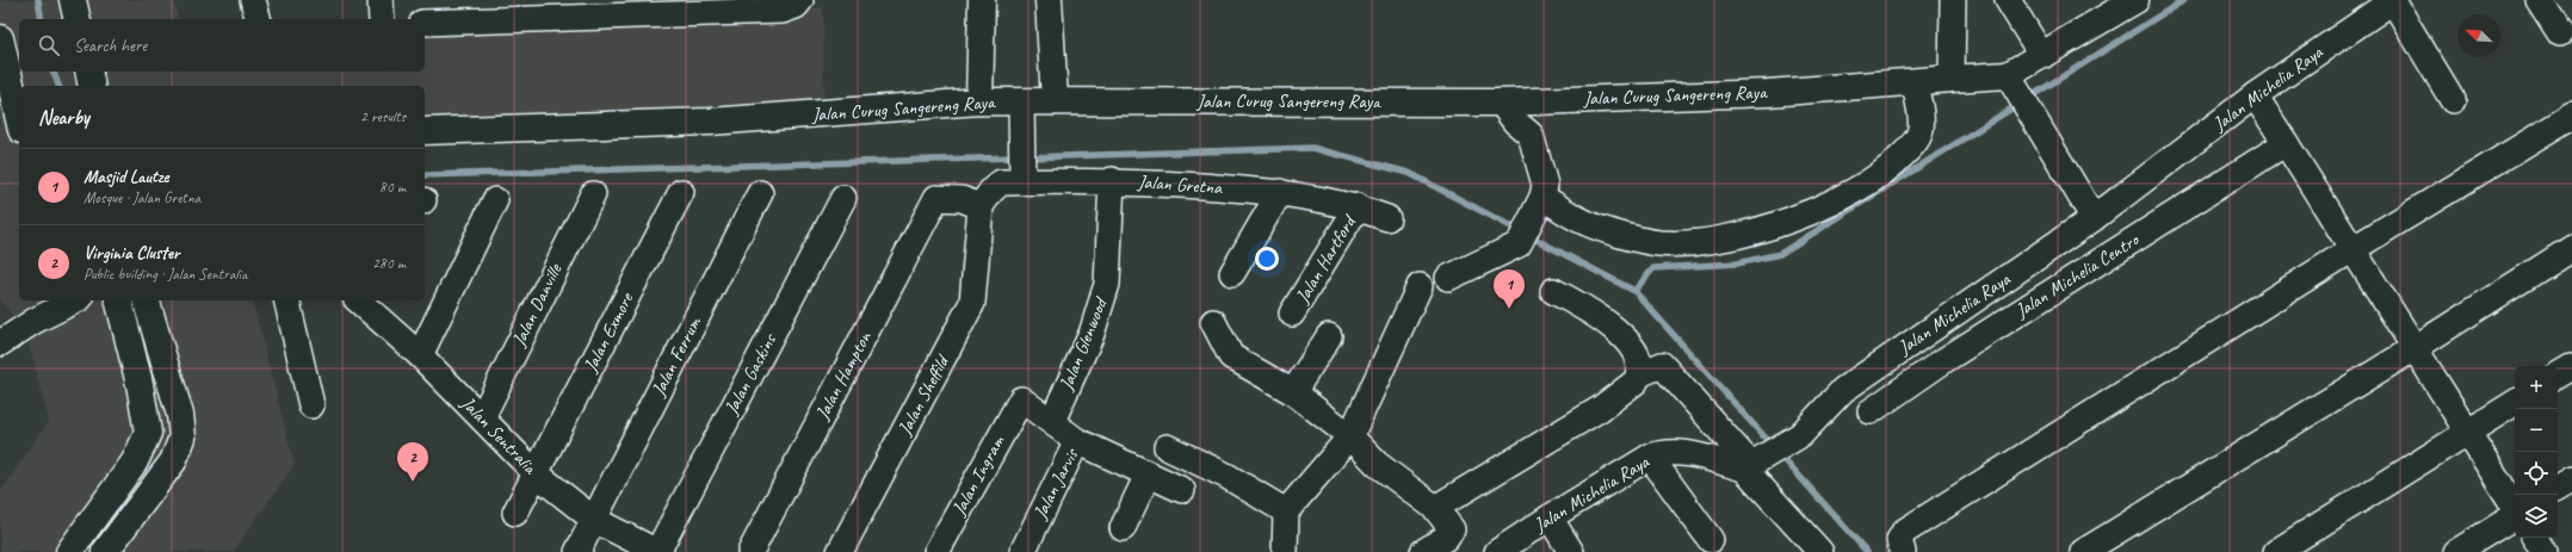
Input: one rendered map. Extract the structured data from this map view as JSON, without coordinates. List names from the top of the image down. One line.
{"streets":{"main road":["Jalan Curug Sangereng Raya"],"street":["Jalan Michelia Raya","Jalan Gretna","Jalan Hartford","Jalan Michelia Centro","Jalan Danville","Jalan Exmore","Jalan Glenwood","Jalan Ferrum","Jalan Gaskins","Jalan Hampton","Jalan Sheffild","Jalan Sentralia","Jalan Ingram","Jalan Jarvis"]},"crossings":[["Jalan Gretna","Jalan Hartford"],["Jalan Gretna","Jalan Glenwood"],["Jalan Gretna","Jalan Hampton"],["Jalan Gretna","Jalan Sheffild"],["Jalan Danville","Jalan Sentralia"],["Jalan Exmore","Jalan Sentralia"],["Jalan Glenwood","Jalan Ingram"],["Jalan Ferrum","Jalan Sentralia"],["Jalan Gaskins","Jalan Sentralia"],["Jalan Hampton","Jalan Sheffild"]],"north":"top left","page":{"search":"Search here","heading":["Nearby","2 results"],"list":[{"mark":"1","name":"Masjid Lautze","note":"Mosque · Jalan Gretna","value":"80 m"},{"mark":"2","name":"Virginia Cluster","note":"Public building · Jalan Sentralia","value":"280 m"}],"pins":["1","2"],"map_buttons":["+","−"]}}
